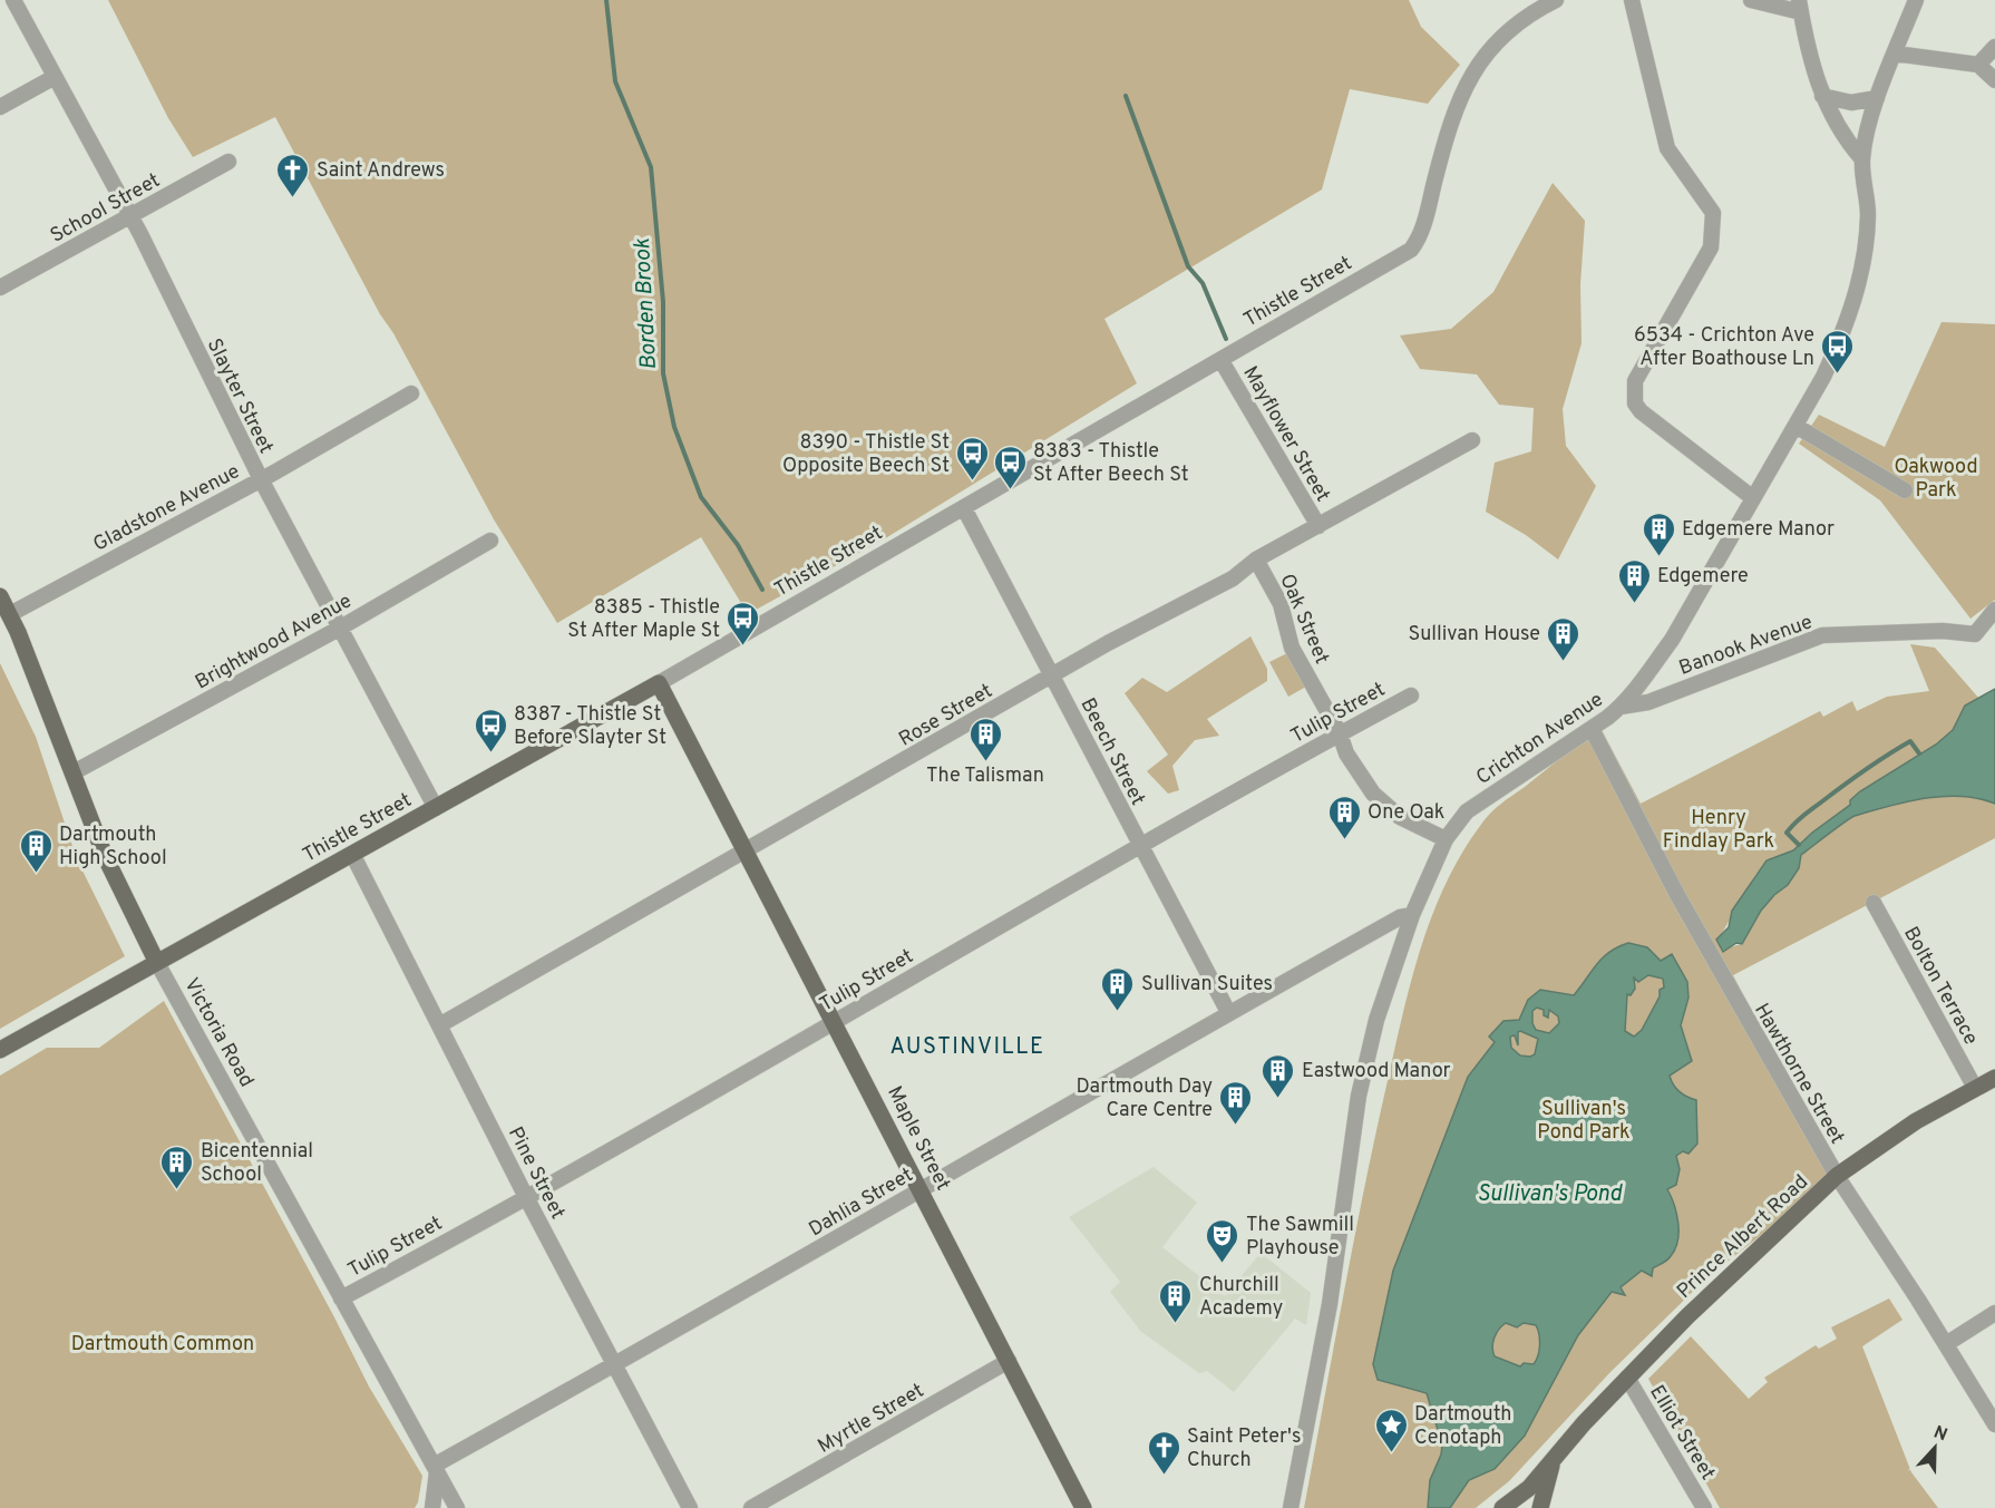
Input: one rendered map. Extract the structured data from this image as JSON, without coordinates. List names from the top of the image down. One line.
{"streets":{"main road":["Thistle Street","Victoria Road","Maple Street","Prince Albert Road"],"street":["School Street","Slayter Street","Mayflower Street","Gladstone Avenue","Oak Street","Brightwood Avenue","Banook Avenue","Tulip Street","Rose Street","Crichton Avenue","Beech Street","Bolton Terrace","Hawthorne Street","Pine Street","Dahlia Street","Myrtle Street","Elliot Street"]},"crossings":[["School Street","Slayter Street"],["Thistle Street","Slayter Street"],["Thistle Street","Mayflower Street"],["Thistle Street","Beech Street"],["Thistle Street","Victoria Road"],["Thistle Street","Maple Street"],["Thistle Street","Pine Street"],["Slayter Street","Gladstone Avenue"],["Slayter Street","Brightwood Avenue"],["Mayflower Street","Rose Street"],["Gladstone Avenue","Victoria Road"],["Oak Street","Tulip Street"],["Oak Street","Rose Street"],["Oak Street","Crichton Avenue"],["Brightwood Avenue","Victoria Road"],["Banook Avenue","Crichton Avenue"],["Tulip Street","Beech Street"],["Tulip Street","Victoria Road"],["Tulip Street","Maple Street"],["Tulip Street","Pine Street"],["Rose Street","Beech Street"],["Rose Street","Maple Street"],["Rose Street","Pine Street"],["Crichton Avenue","Hawthorne Street"],["Crichton Avenue","Dahlia Street"],["Beech Street","Dahlia Street"],["Bolton Terrace","Prince Albert Road"],["Victoria Road","Dahlia Street"],["Hawthorne Street","Prince Albert Road"],["Maple Street","Dahlia Street"],["Maple Street","Myrtle Street"],["Pine Street","Dahlia Street"],["Prince Albert Road","Elliot Street"]],"districts":["AUSTINVILLE"],"water":["Borden Brook","Sullivan's Pond"],"parks":["Oakwood Park","Henry Findlay Park","Sullivan's Pond Park","Dartmouth Common"],"places":{"church":["Saint Andrews","Saint Peter's Church"],"bus stop":["6534 - Crichton Ave After Boathouse Ln","8390 - Thistle St Opposite Beech St","8383 - Thistle St After Beech St","8385 - Thistle St After Maple St","8387 - Thistle St Before Slayter St"],"building":["Edgemere Manor","Edgemere","Sullivan House","The Talisman","One Oak","Dartmouth High School","Sullivan Suites","Eastwood Manor","Dartmouth Day Care Centre","Bicentennial School","Churchill Academy"],"theatre":["The Sawmill Playhouse"],"place":["Dartmouth Cenotaph"]},"north":"top"}
